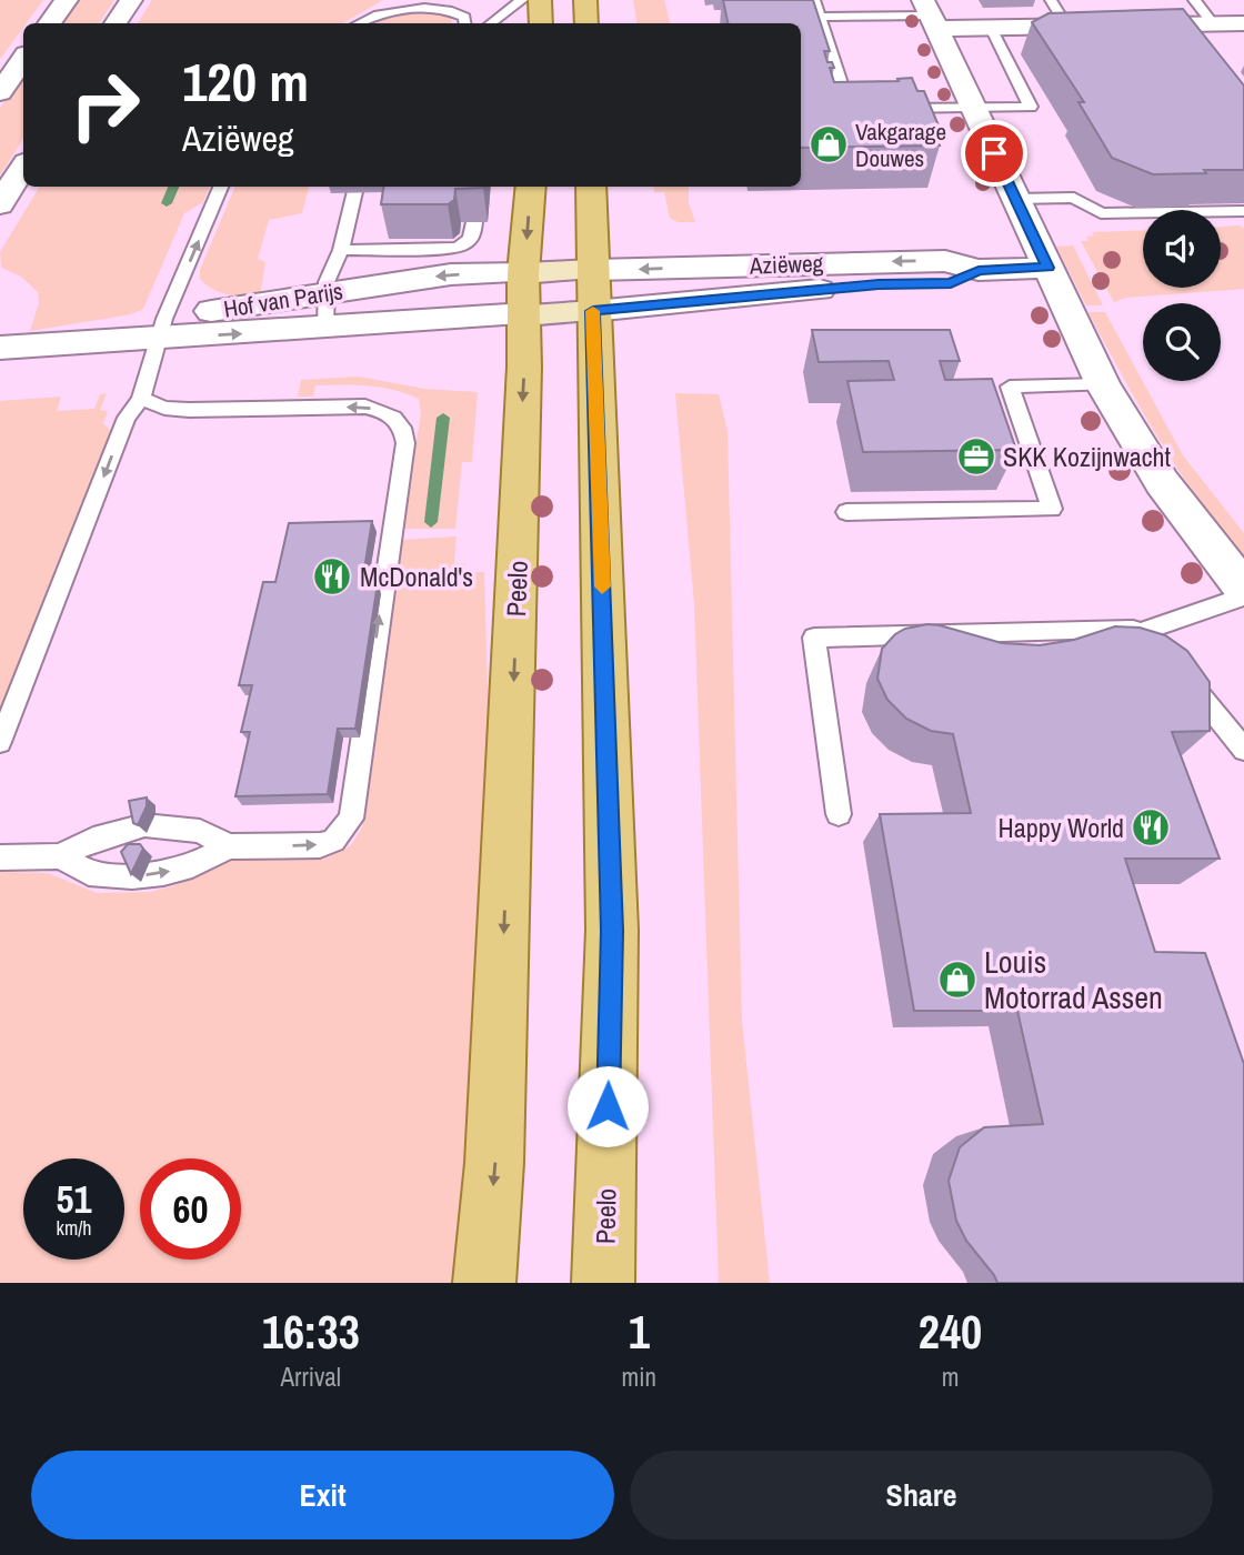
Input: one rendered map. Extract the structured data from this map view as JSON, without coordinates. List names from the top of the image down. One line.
{"streets":{"main road":["Peelo"],"street":["Aziëweg","Hof van Parijs"]},"crossings":[["Aziëweg","Peelo"],["Hof van Parijs","Peelo"]],"places":{"shop":["Vakgarage Douwes","Louis Motorrad Assen"],"office":["SKK Kozijnwacht"],"restaurant":["McDonald's","Happy World"]},"page":{"turn":["120 m","Aziëweg"],"speed":"51 km/h","limit":"60","eta":["16:33","Arrival","1","min","240","m"],"buttons":["Exit","Share"]}}
